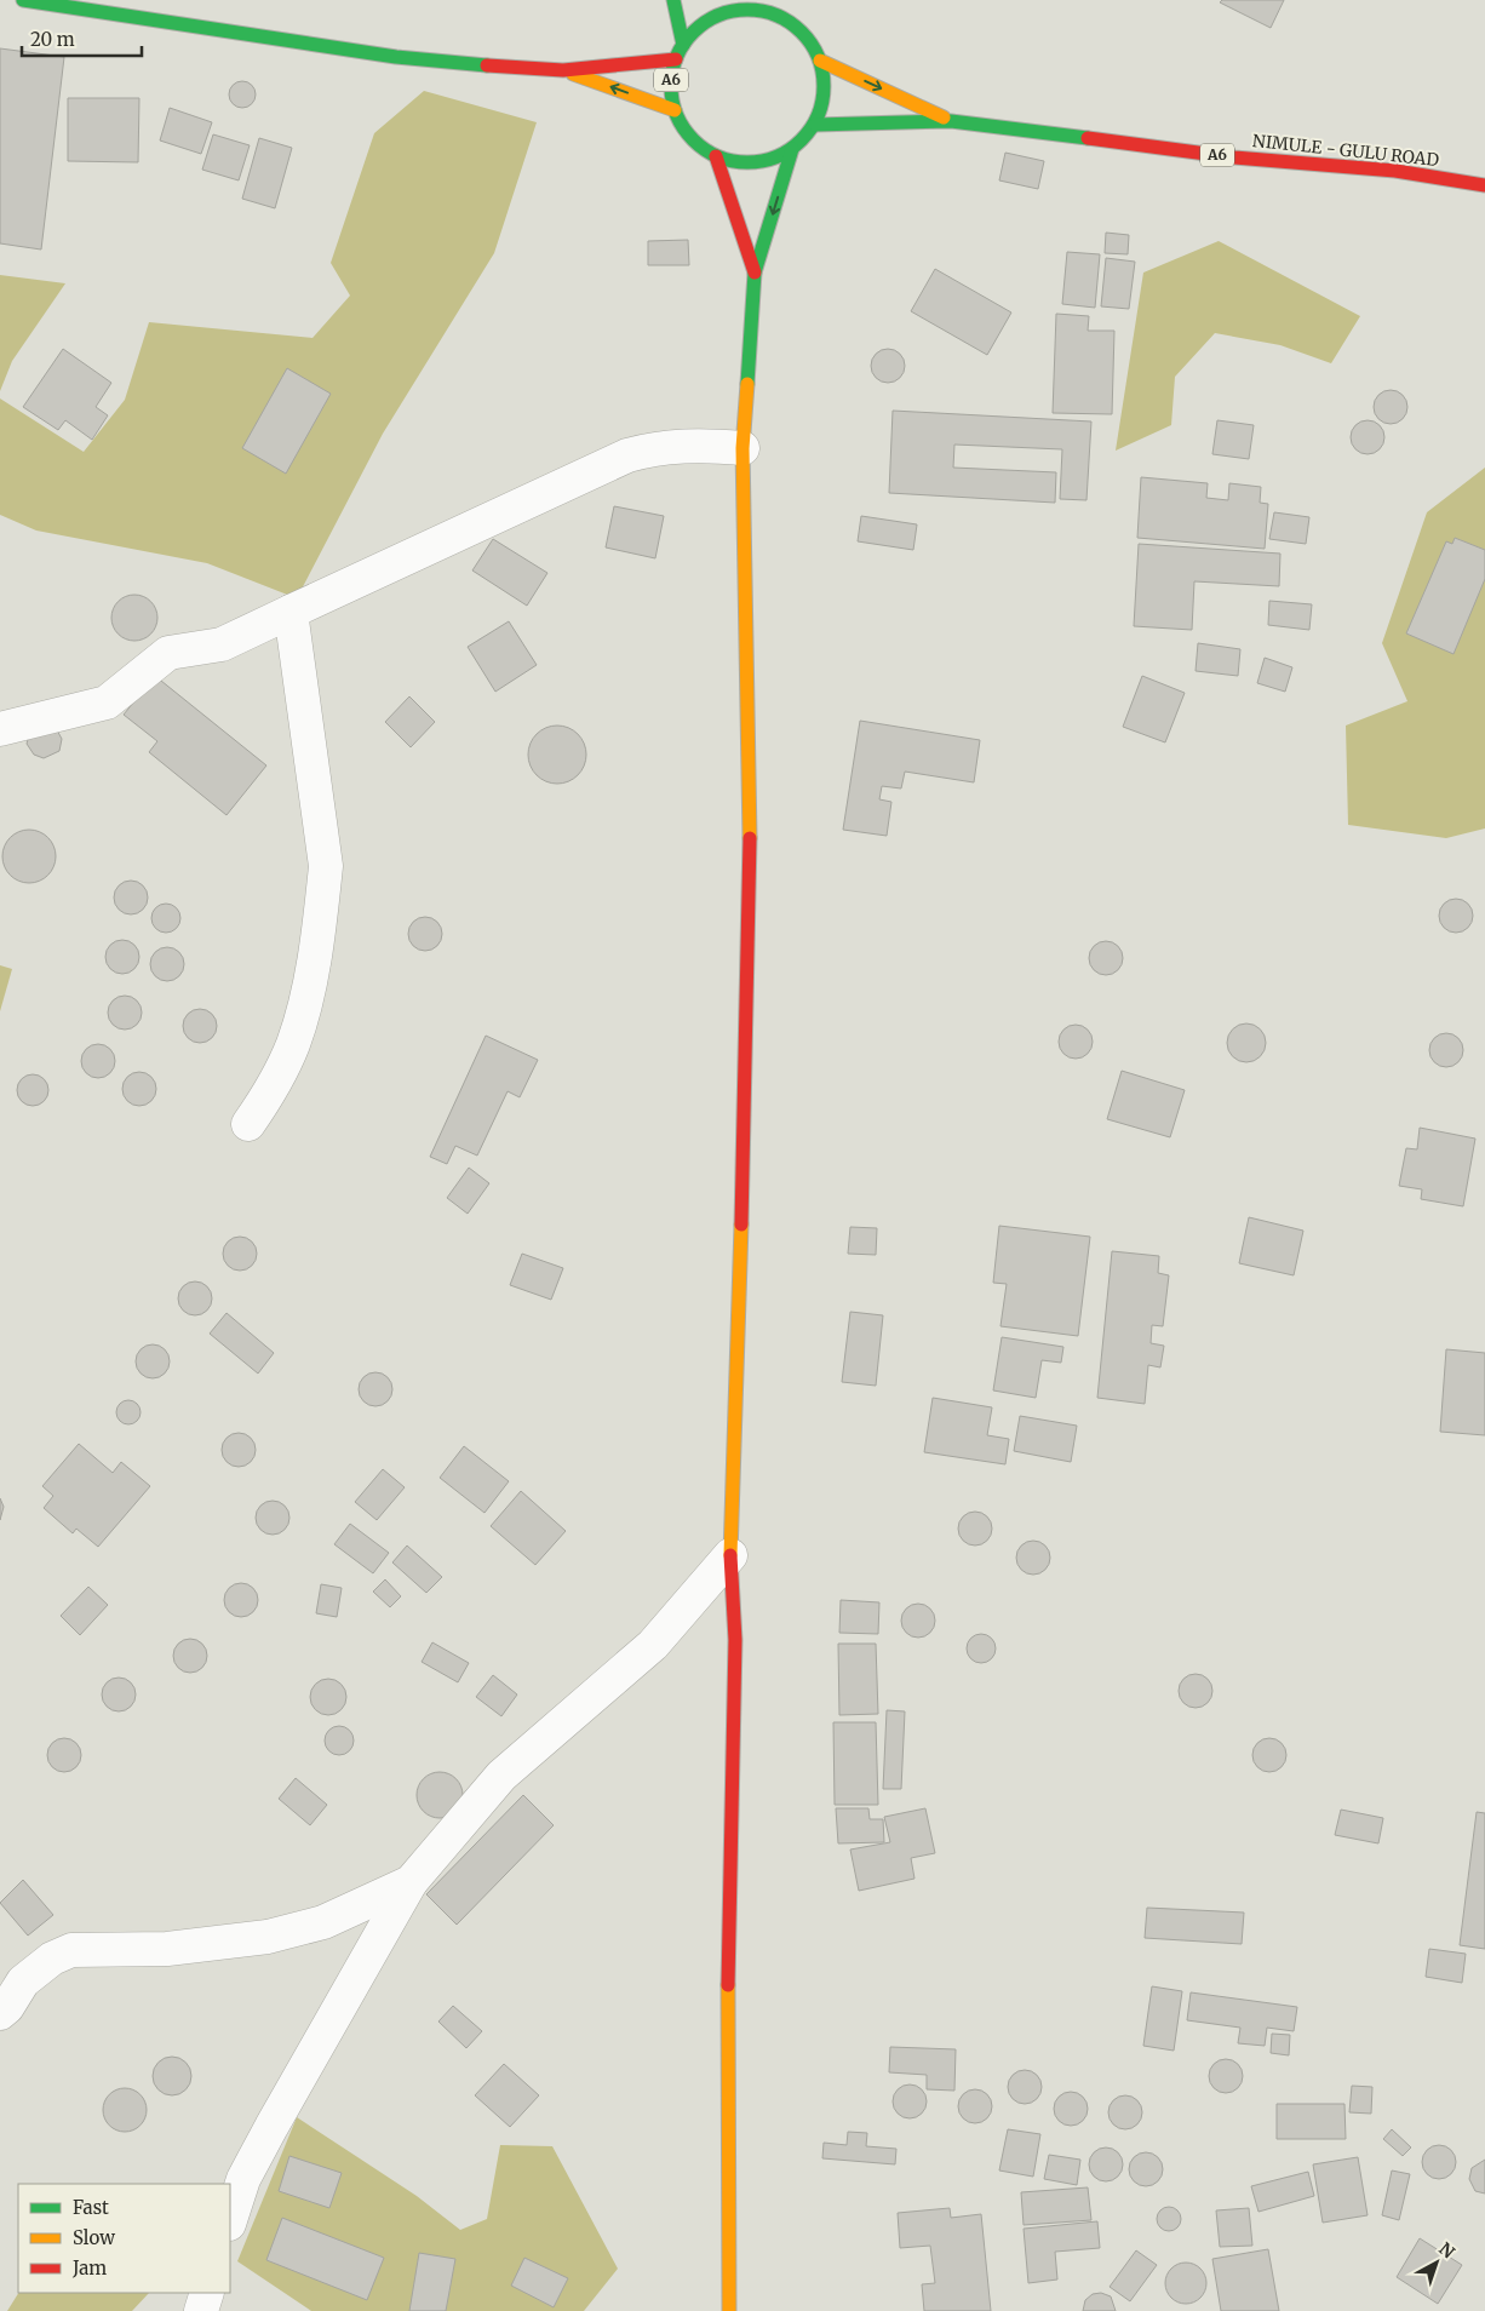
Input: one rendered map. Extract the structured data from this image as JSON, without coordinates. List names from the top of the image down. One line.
{"streets":{"street":["A6","NIMULE - GULU ROAD"]},"crossings":[["A6","NIMULE - GULU ROAD"]],"legend":["Fast","Slow","Jam"],"scale_bar":"20 m","north":"top right"}
